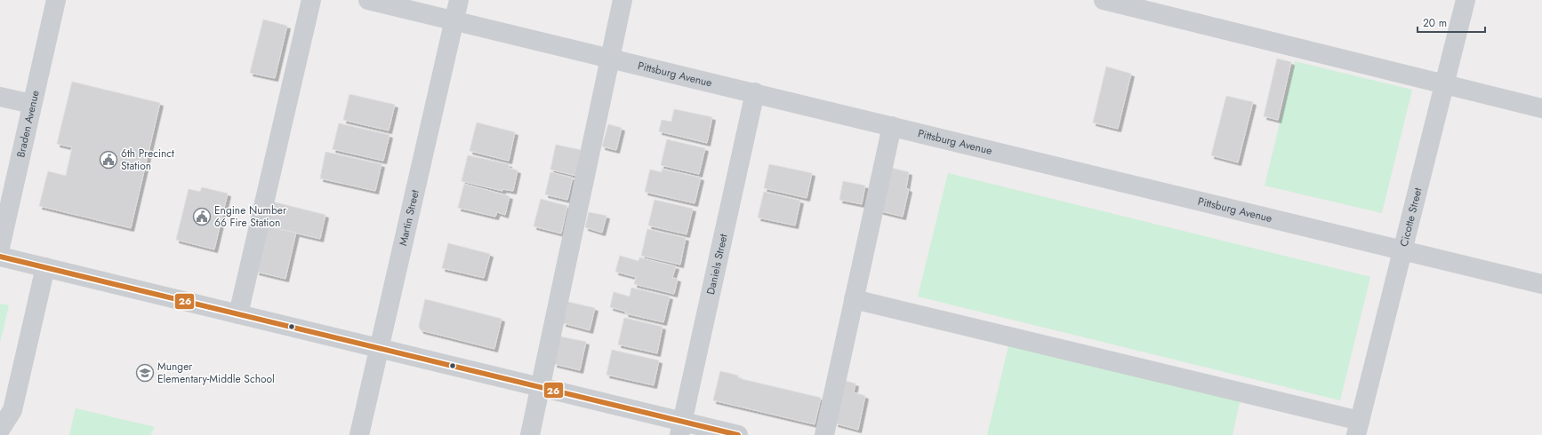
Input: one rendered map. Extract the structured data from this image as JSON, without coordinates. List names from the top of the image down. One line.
{"streets":{"street":["Pittsburg Avenue","Braden Avenue","Martin Street","Cicotte Street","Daniels Street"]},"crossings":[["Pittsburg Avenue","Martin Street"],["Pittsburg Avenue","Cicotte Street"],["Pittsburg Avenue","Daniels Street"]],"places":{"public building":["6th Precinct Station","Engine Number 66 Fire Station"],"school or university":["Munger Elementary-Middle School"]},"lines":["transit line 26"],"scale_bar":"20 m"}
